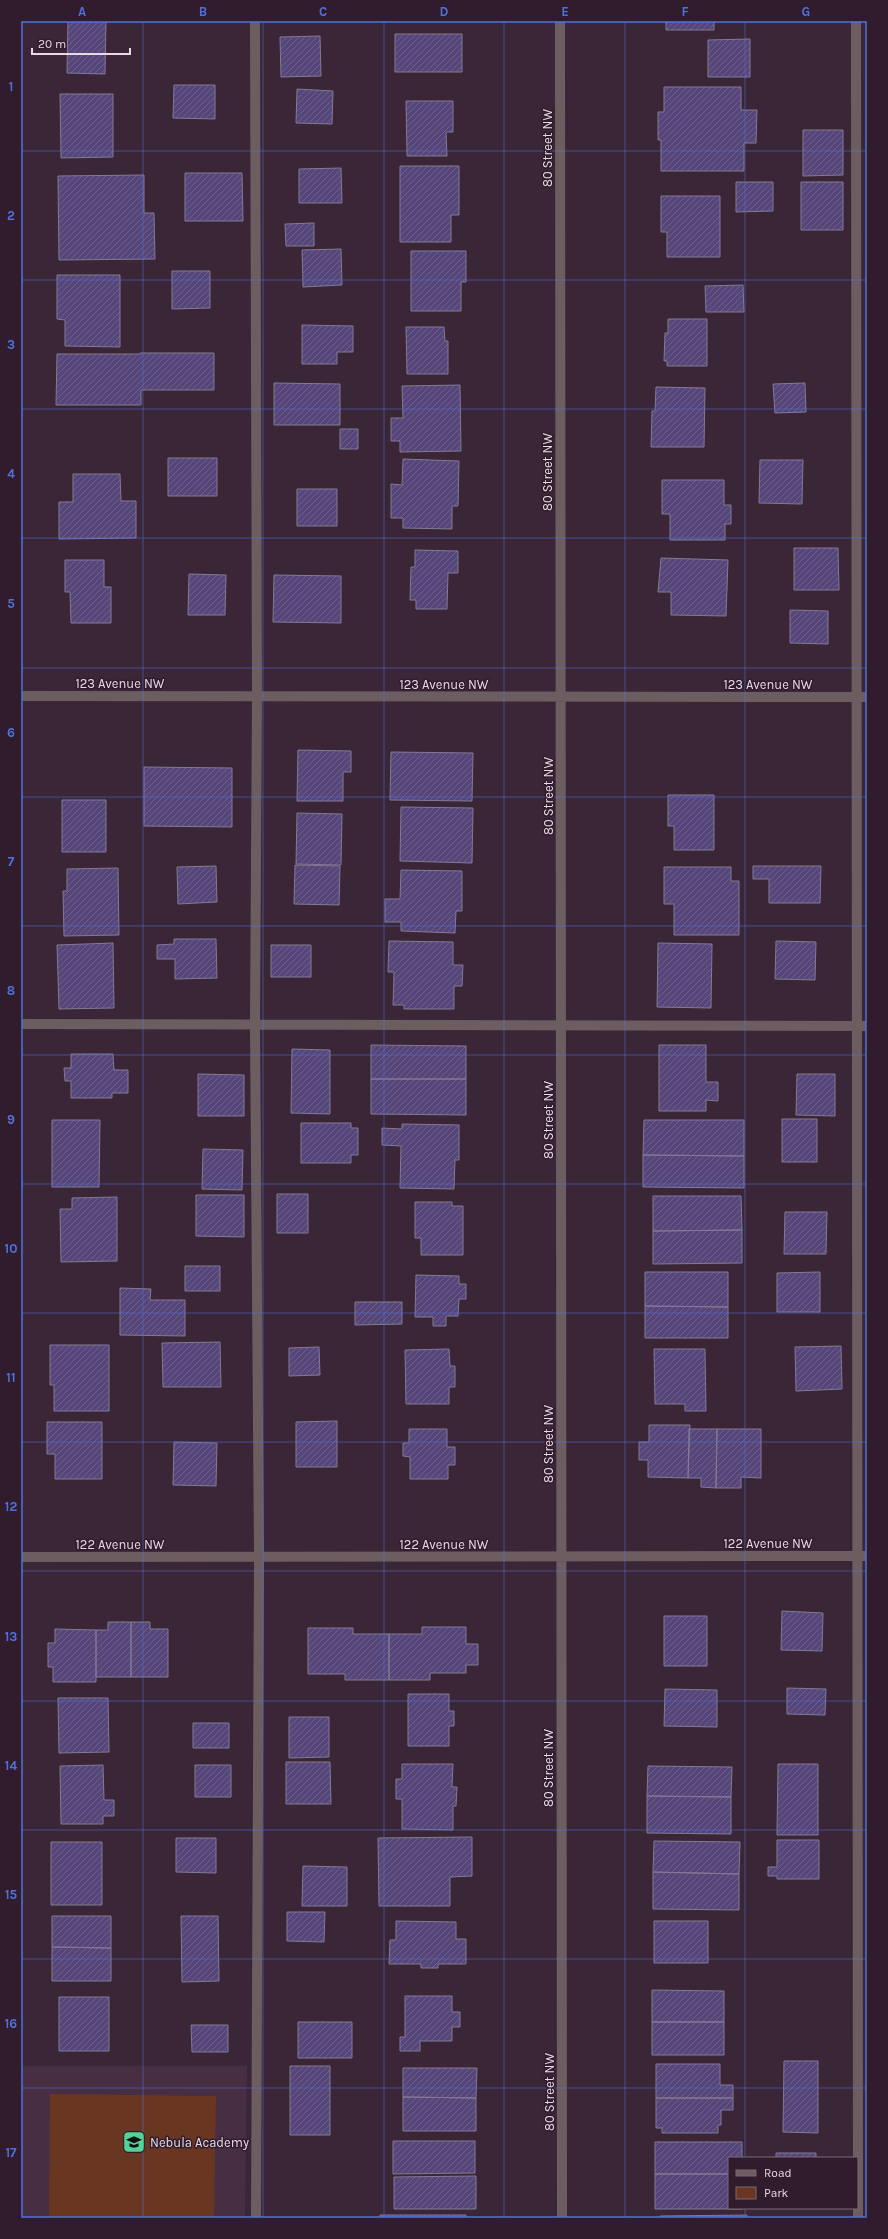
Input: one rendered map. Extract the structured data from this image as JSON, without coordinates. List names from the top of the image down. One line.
{"streets":{"street":["80 Street NW","123 Avenue NW","122 Avenue NW"]},"crossings":[["80 Street NW","123 Avenue NW"],["80 Street NW","122 Avenue NW"]],"places":{"school or university":["Nebula Academy"]},"legend":["Road","Park"],"scale_bar":"20 m","grid":{"columns":["A","B","C","D","E","F","G"],"rows":["1","2","3","4","5","6","7","8","9","10","11","12","13","14","15","16","17"]}}
